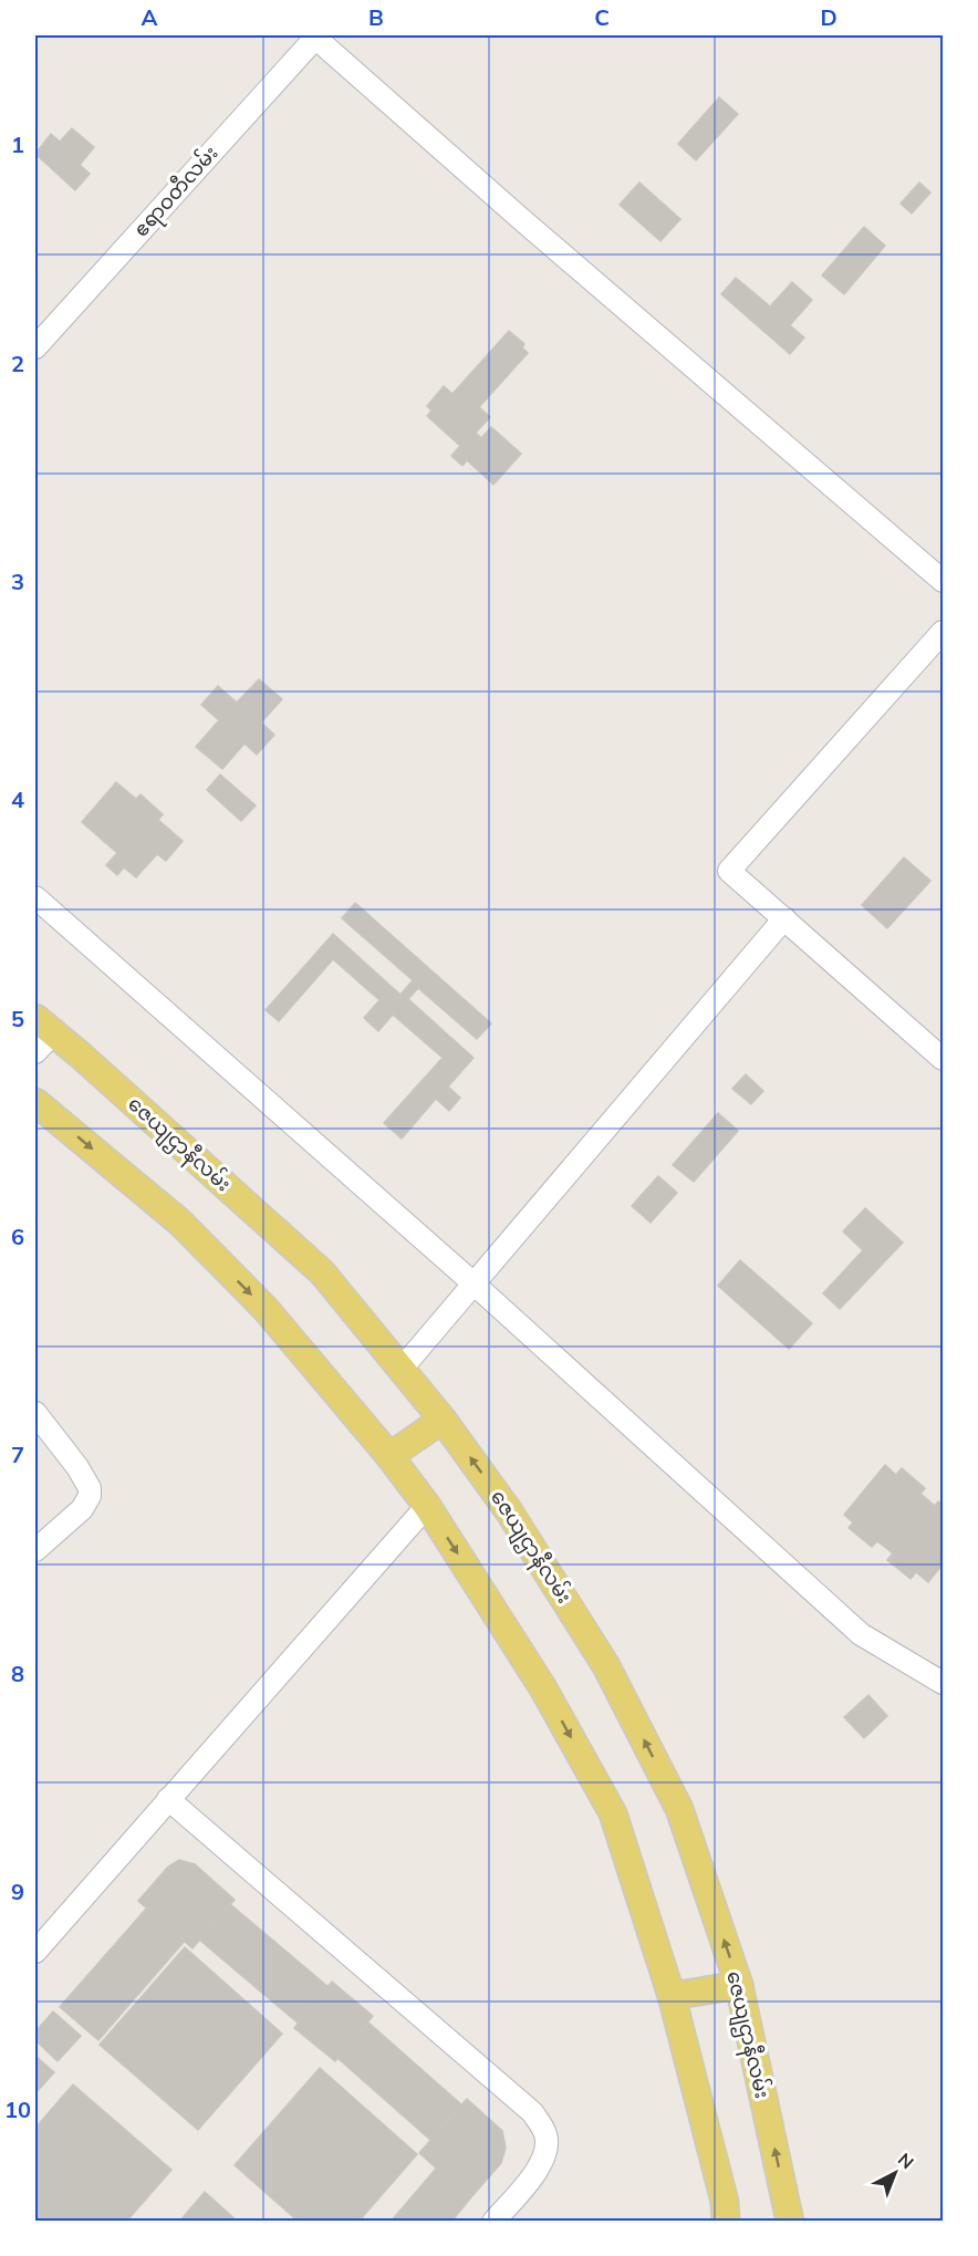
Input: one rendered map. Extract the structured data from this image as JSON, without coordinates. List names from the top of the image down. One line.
{"streets":{"main road":["ဇေယျဌာနီလမ်း"],"street":["ဧရာဝတီလမ်း"]},"north":"top right","grid":{"columns":["A","B","C","D"],"rows":["1","2","3","4","5","6","7","8","9","10"]}}
